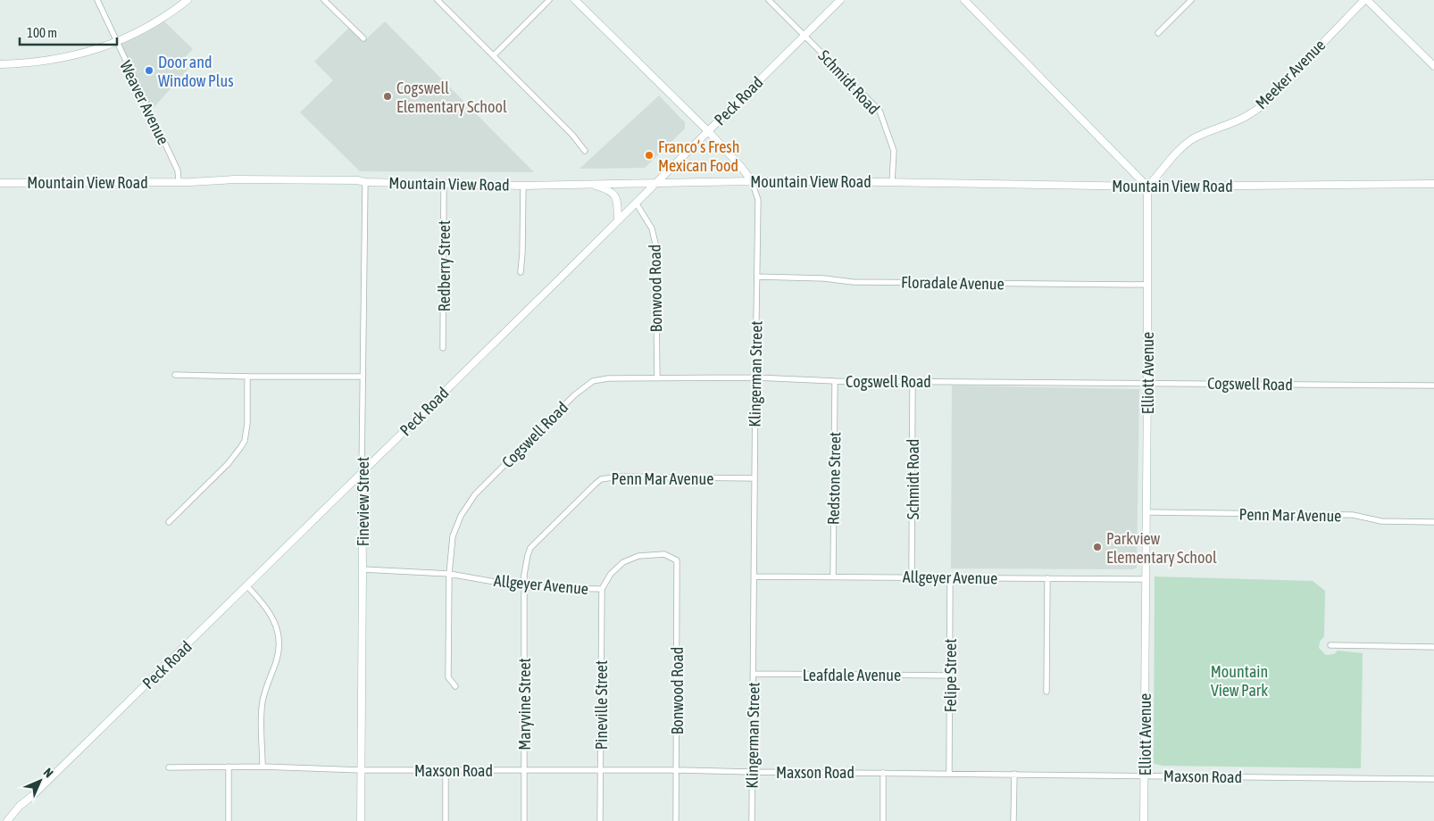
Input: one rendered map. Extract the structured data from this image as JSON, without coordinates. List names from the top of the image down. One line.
{"streets":{"street":["Meeker Avenue","Schmidt Road","Peck Road","Weaver Avenue","Mountain View Road","Redberry Street","Floradale Avenue","Bonwood Road","Elliott Avenue","Klingerman Street","Cogswell Road","Penn Mar Avenue","Redstone Street","Fineview Street","Allgeyer Avenue","Leafdale Avenue","Felipe Street","Maryvine Street","Pineville Street","Maxson Road"]},"crossings":[["Meeker Avenue","Mountain View Road"],["Meeker Avenue","Elliott Avenue"],["Schmidt Road","Peck Road"],["Schmidt Road","Mountain View Road"],["Schmidt Road","Cogswell Road"],["Schmidt Road","Allgeyer Avenue"],["Peck Road","Mountain View Road"],["Peck Road","Bonwood Road"],["Peck Road","Klingerman Street"],["Peck Road","Fineview Street"],["Weaver Avenue","Mountain View Road"],["Mountain View Road","Redberry Street"],["Mountain View Road","Elliott Avenue"],["Mountain View Road","Klingerman Street"],["Mountain View Road","Fineview Street"],["Floradale Avenue","Elliott Avenue"],["Floradale Avenue","Klingerman Street"],["Bonwood Road","Cogswell Road"],["Bonwood Road","Allgeyer Avenue"],["Bonwood Road","Maxson Road"],["Elliott Avenue","Cogswell Road"],["Elliott Avenue","Penn Mar Avenue"],["Elliott Avenue","Allgeyer Avenue"],["Elliott Avenue","Maxson Road"],["Klingerman Street","Cogswell Road"],["Klingerman Street","Penn Mar Avenue"],["Klingerman Street","Allgeyer Avenue"],["Klingerman Street","Leafdale Avenue"],["Klingerman Street","Maxson Road"],["Cogswell Road","Redstone Street"],["Cogswell Road","Allgeyer Avenue"],["Penn Mar Avenue","Allgeyer Avenue"],["Penn Mar Avenue","Maryvine Street"],["Redstone Street","Allgeyer Avenue"],["Fineview Street","Allgeyer Avenue"],["Fineview Street","Maxson Road"],["Allgeyer Avenue","Felipe Street"],["Allgeyer Avenue","Maryvine Street"],["Allgeyer Avenue","Pineville Street"],["Leafdale Avenue","Felipe Street"],["Felipe Street","Maxson Road"],["Maryvine Street","Maxson Road"],["Pineville Street","Maxson Road"]],"parks":["Mountain View Park"],"places":["Door and Window Plus","Cogswell Elementary School","Franco’s Fresh Mexican Food","Parkview Elementary School"],"scale_bar":"100 m","north":"top right"}
